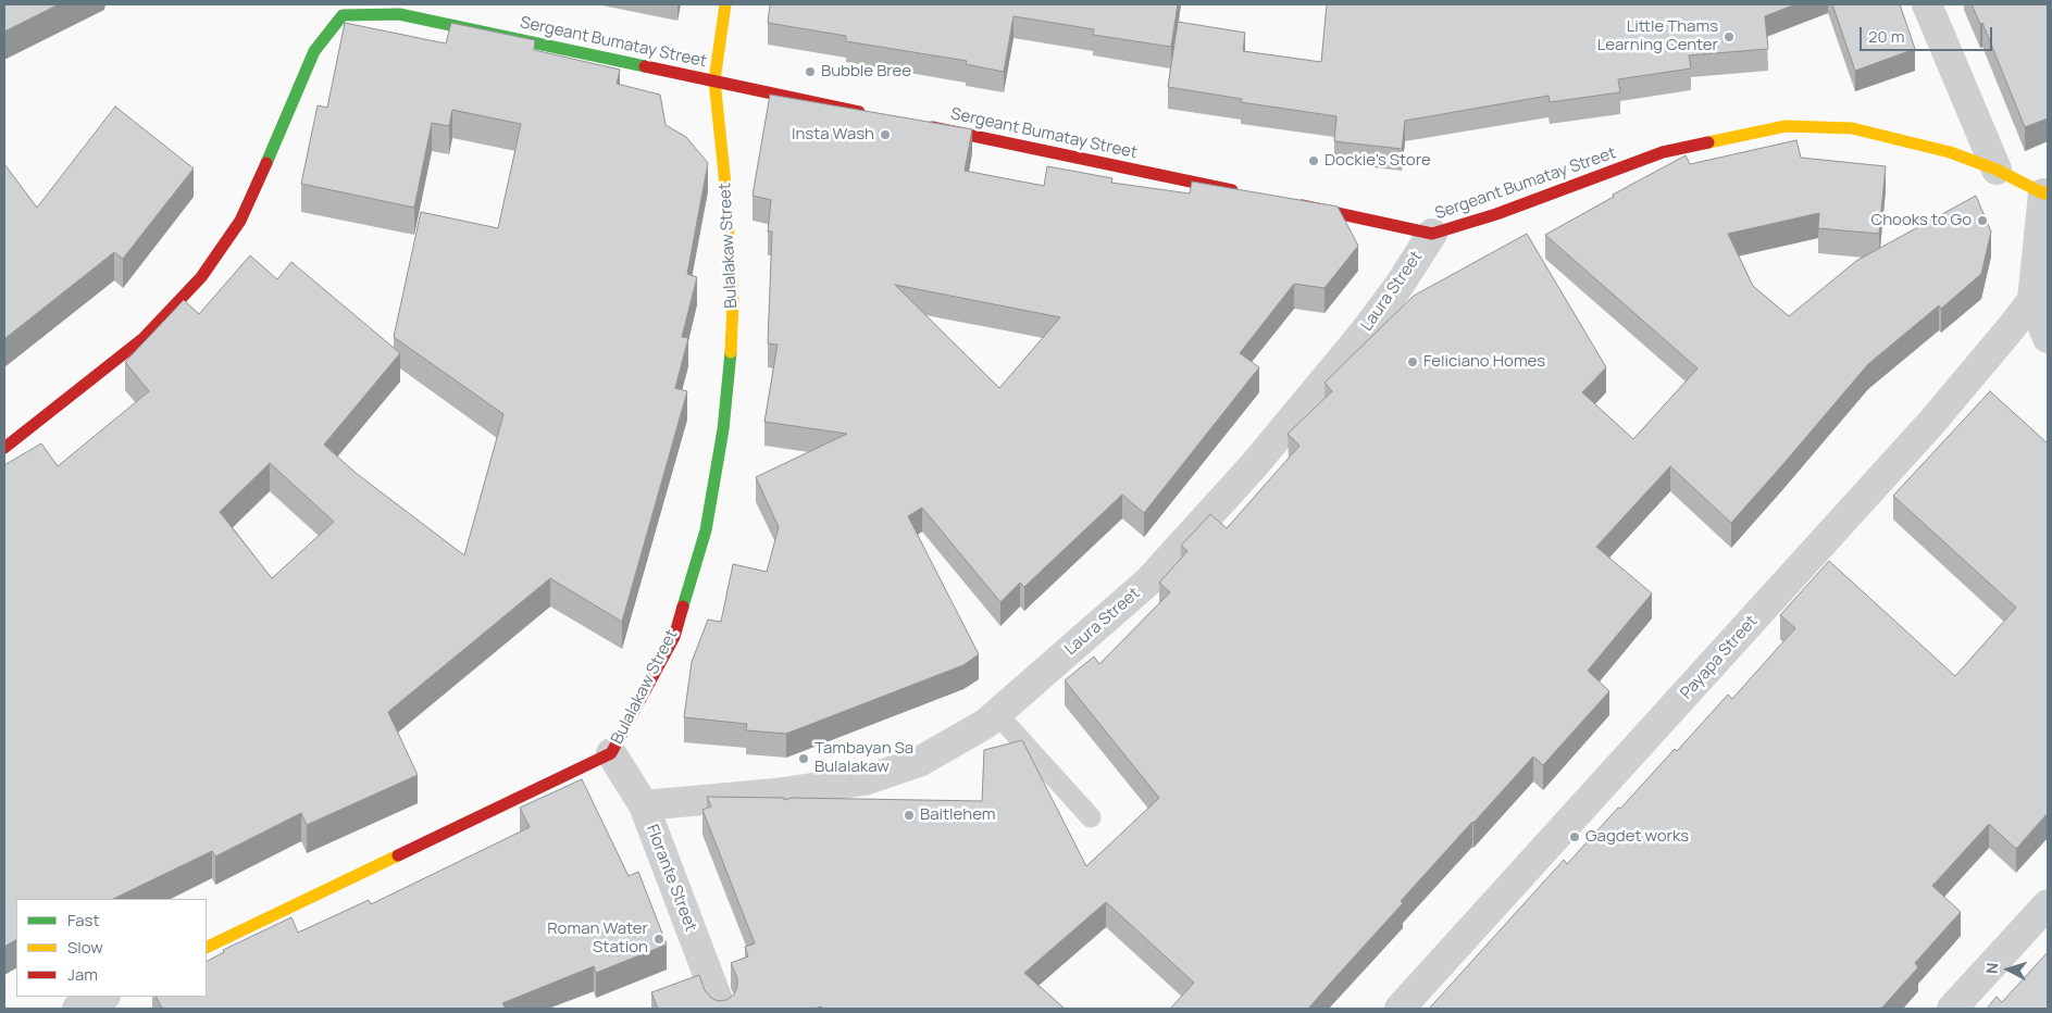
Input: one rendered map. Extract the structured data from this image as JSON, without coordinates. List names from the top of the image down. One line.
{"streets":{"street":["Sergeant Bumatay Street","Bulalakaw Street","Laura Street","Payapa Street","Florante Street"]},"crossings":[["Sergeant Bumatay Street","Bulalakaw Street"],["Sergeant Bumatay Street","Laura Street"],["Bulalakaw Street","Florante Street"],["Laura Street","Florante Street"]],"places":["Little Thams Learning Center","Bubble Bree","Insta Wash","Dockie's Store","Chooks to Go","Feliciano Homes","Tambayan Sa Bulalakaw","Baitlehem","Gagdet works","Roman Water Station"],"legend":["Fast","Slow","Jam"],"scale_bar":"20 m","north":"left"}
